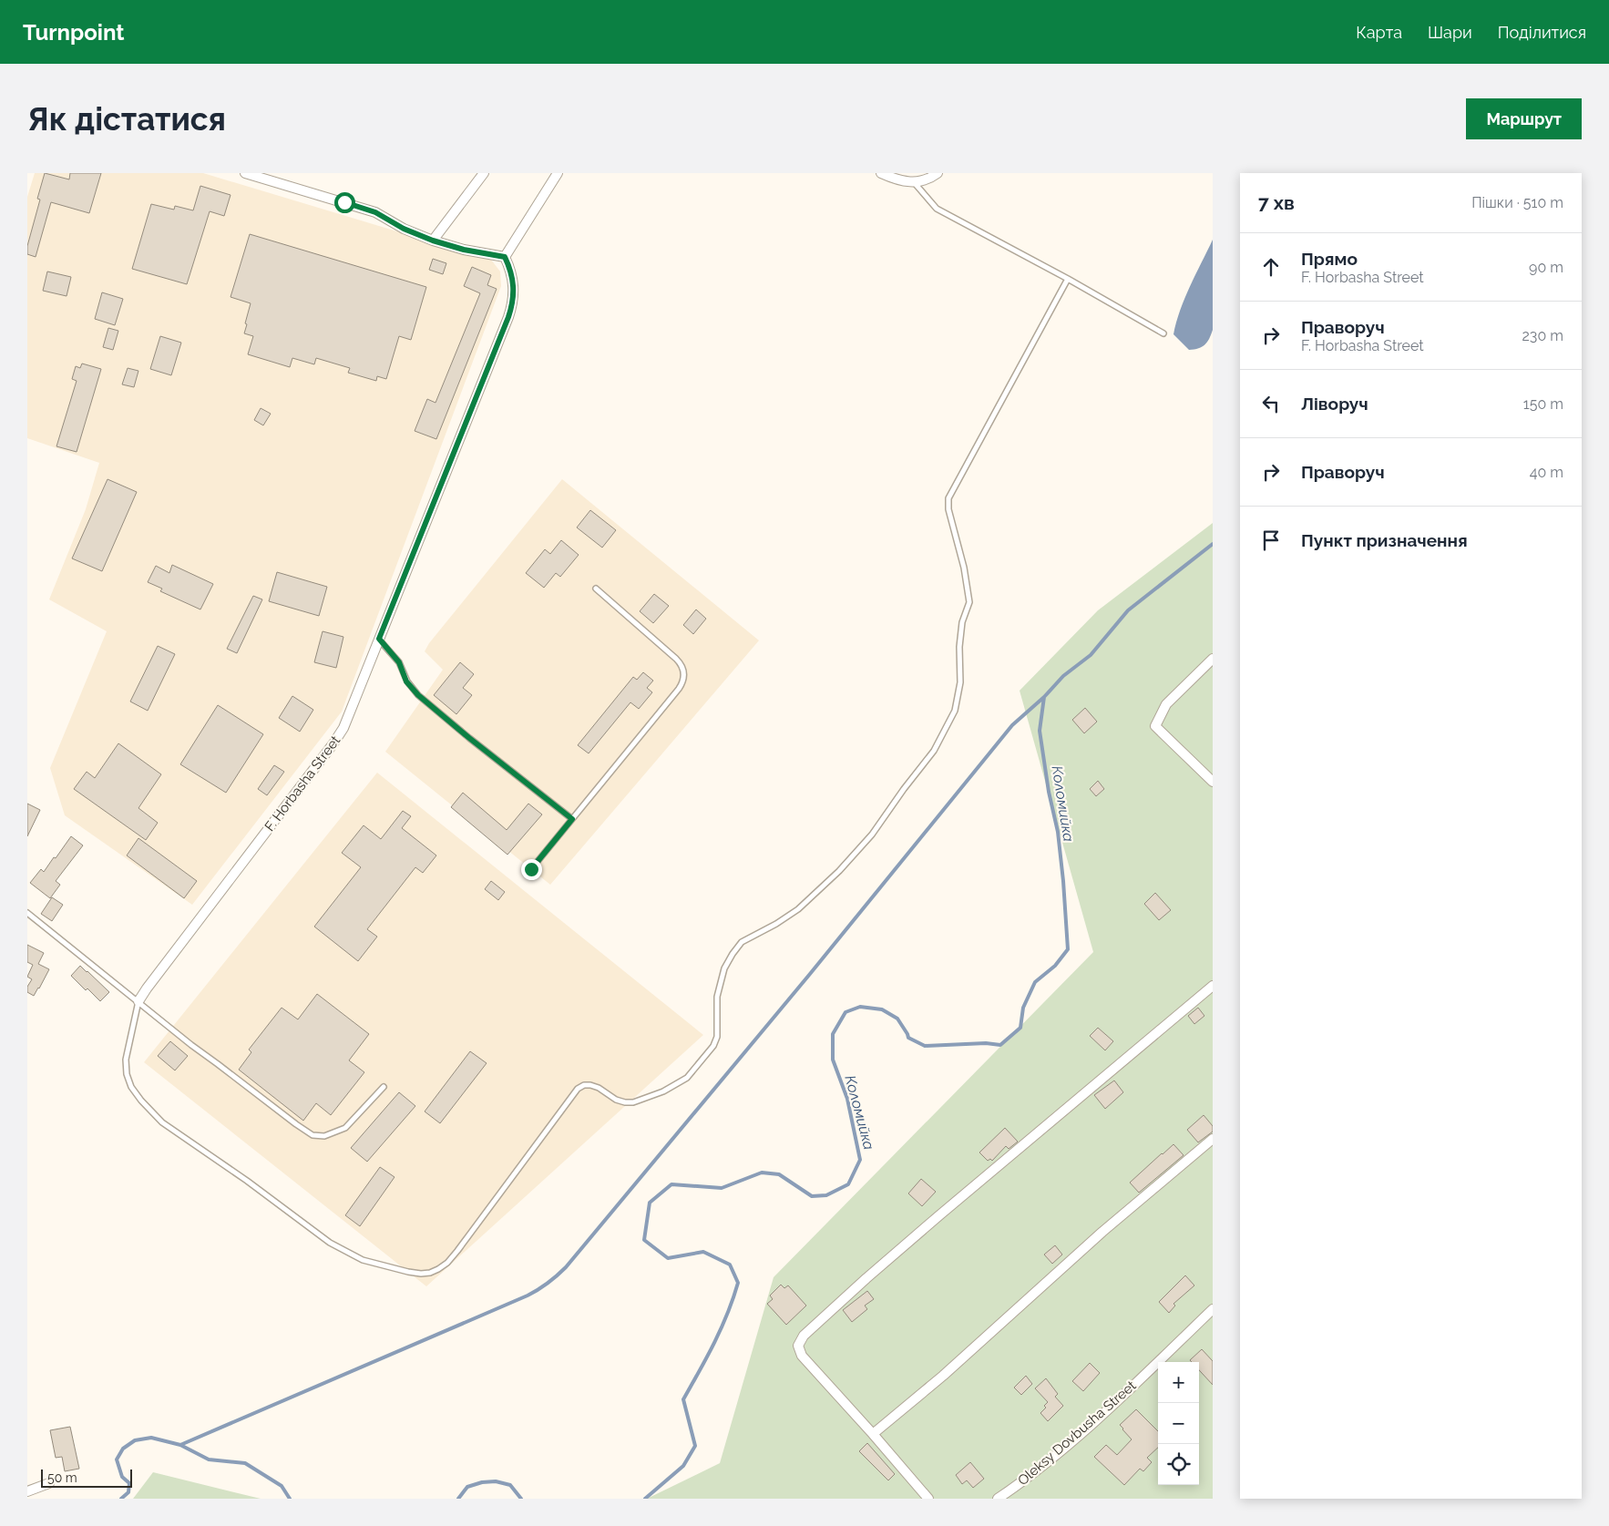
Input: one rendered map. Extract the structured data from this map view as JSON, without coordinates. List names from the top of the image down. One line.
{"streets":{"street":["F. Horbasha Street","Oleksy Dovbusha Street"]},"water":["Коломийка"],"scale_bar":"50 m","page":{"header":"Turnpoint","nav":["Карта","Шари","Поділитися"],"buttons":"Маршрут","title":"Як дістатися","heading":["7 хв","Пішки · 510 m"],"list":[["Прямо","F. Horbasha Street","90 m"],["Праворуч","F. Horbasha Street","230 m"],["Ліворуч","150 m"],["Праворуч","40 m"],"Пункт призначення"],"map_buttons":["+","−"],"scale":"50 m"}}
